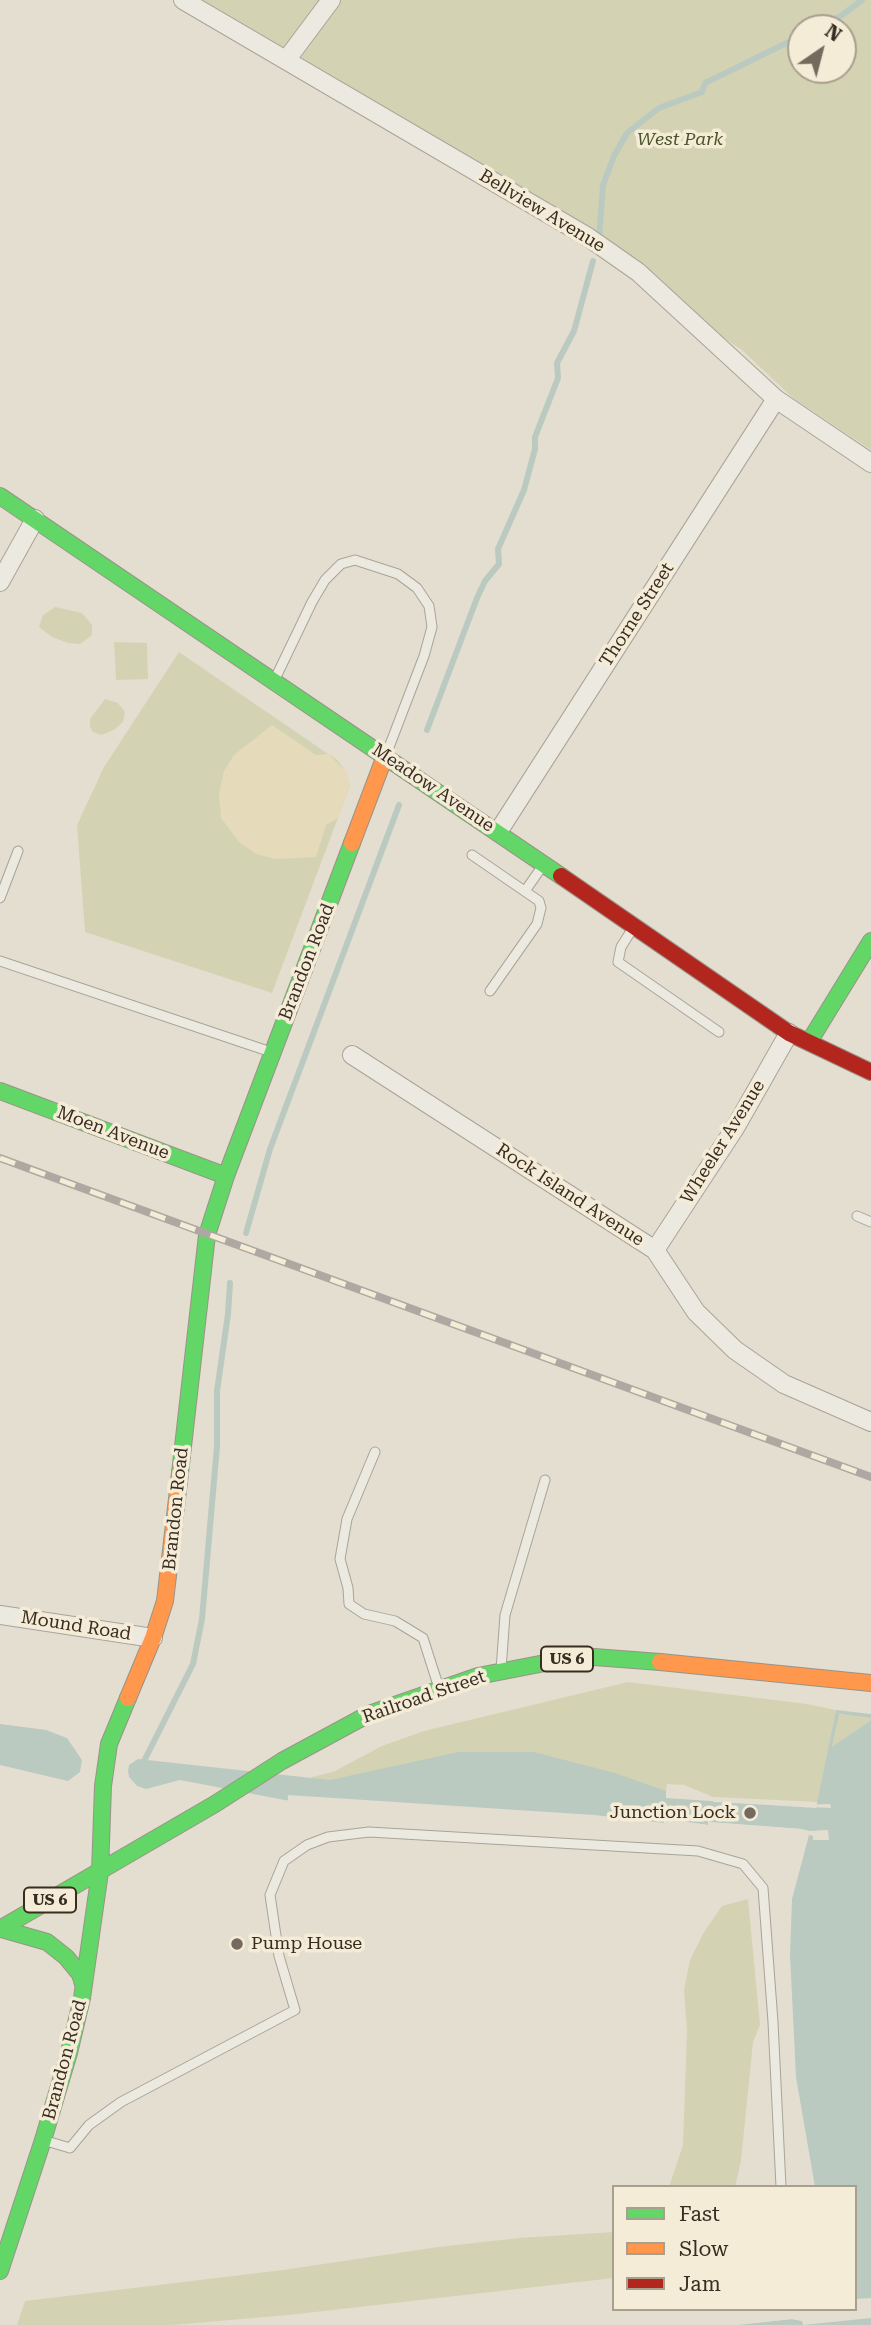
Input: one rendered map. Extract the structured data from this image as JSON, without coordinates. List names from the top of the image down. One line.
{"streets":{"street":["Bellview Avenue","Thorne Street","Meadow Avenue","Brandon Road","Moen Avenue","Wheeler Avenue","Rock Island Avenue","Mound Road","US 6","Railroad Street"]},"crossings":[["Bellview Avenue","Thorne Street"],["Thorne Street","Meadow Avenue"],["Meadow Avenue","Brandon Road"],["Meadow Avenue","Wheeler Avenue"],["Brandon Road","Moen Avenue"],["Brandon Road","Mound Road"],["Brandon Road","US 6"],["Brandon Road","Railroad Street"],["Wheeler Avenue","Rock Island Avenue"],["US 6","Railroad Street"]],"parks":["West Park"],"places":["Junction Lock","Pump House"],"legend":["Fast","Slow","Jam"],"north":"top right"}
